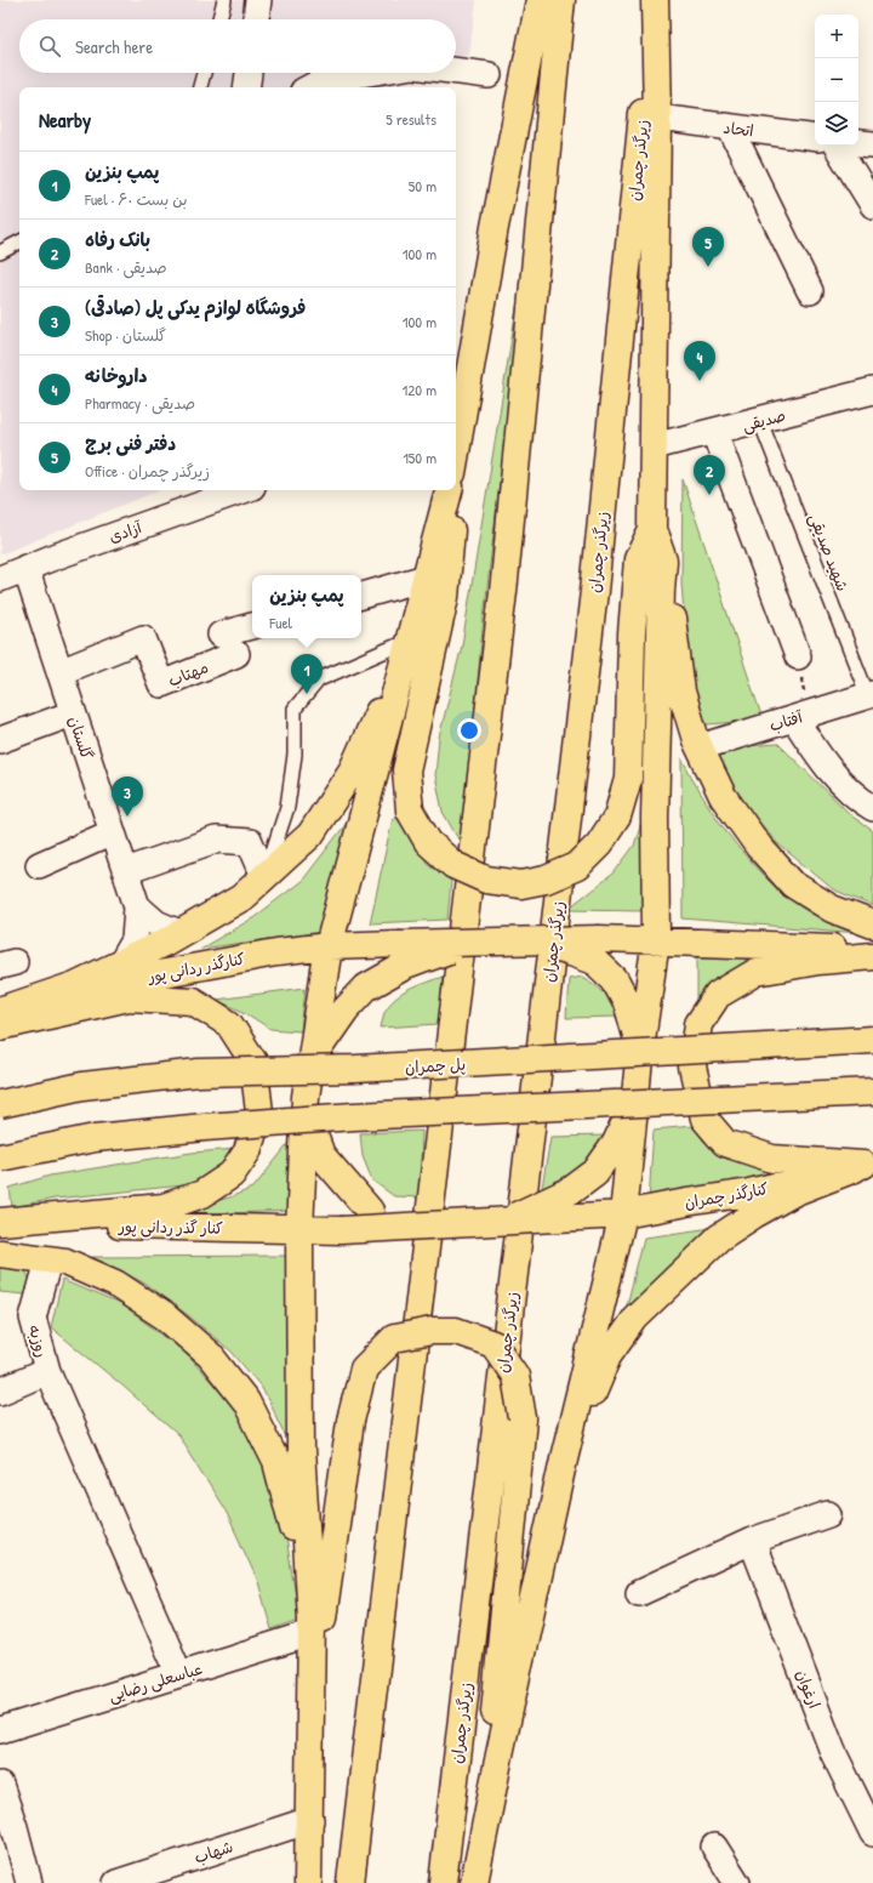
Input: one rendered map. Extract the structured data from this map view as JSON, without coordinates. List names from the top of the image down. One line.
{"streets":{"main road":["زیرگذر چمران","کنارگذر ردانی پور","پل چمران","کنارگذر چمران","کنار گذر ردانی پور"],"street":["اتحاد","صدیقی","آزادی","مهتاب","آفتاب","گلستان","روزبه","عباسعلی رضایی","ارغوان","شهاب"],"lane":["شهید صدیقی"]},"crossings":[["صدیقی","شهید صدیقی"],["آزادی","گلستان"],["شهید صدیقی","آفتاب"],["مهتاب","گلستان"],["کنارگذر چمران","کنار گذر ردانی پور"]],"page":{"map_buttons":["+","−"],"search":"Search here","heading":["Nearby","5 results"],"list":[{"mark":"1","name":"پمپ بنزین","note":"Fuel · بن بست ۶۰","value":"50 m"},{"mark":"2","name":"بانک رفاه","note":"Bank · صدیقی","value":"100 m"},{"mark":"3","name":"فروشگاه لوازم یدکی پل (صادقی)","note":"Shop · گلستان","value":"100 m"},{"mark":"4","name":"داروخانه","note":"Pharmacy · صدیقی","value":"120 m"},{"mark":"5","name":"دفتر فنی برج","note":"Office · زیرگذر چمران","value":"150 m"}],"pins":["5","4","2","1","3"],"popup":["پمپ بنزین","Fuel"]}}
